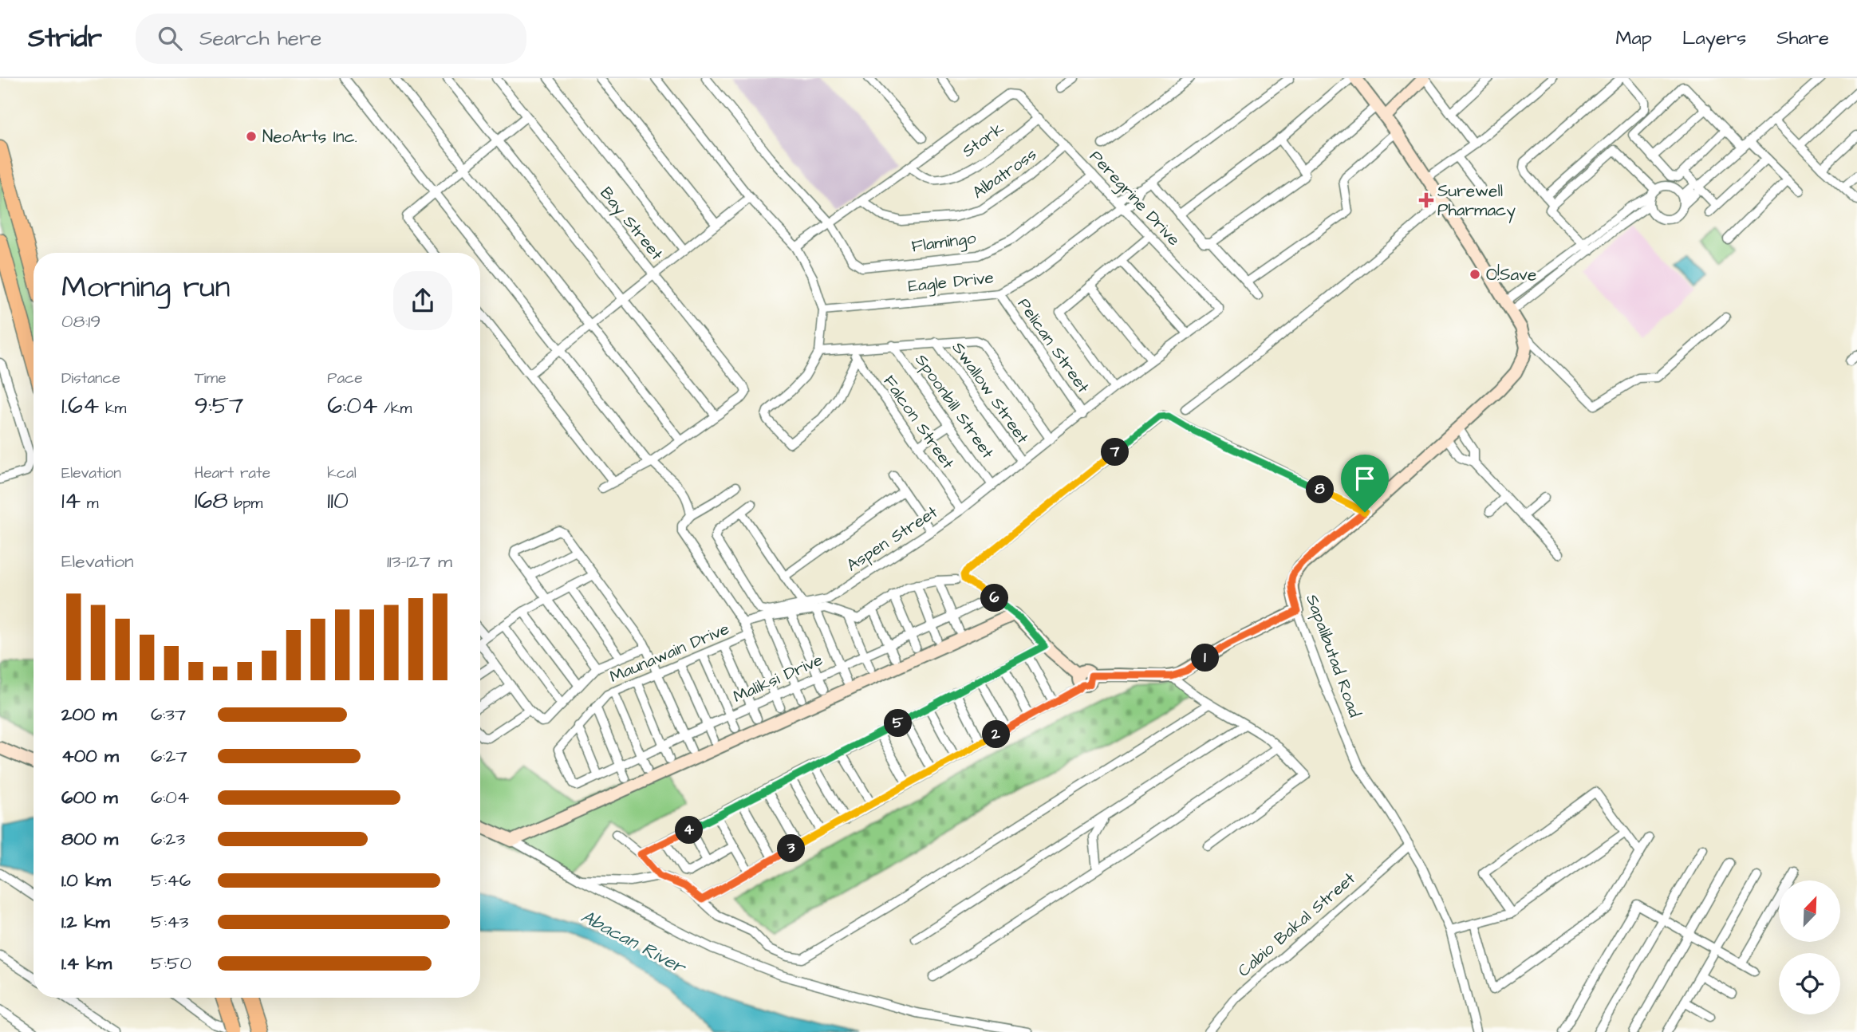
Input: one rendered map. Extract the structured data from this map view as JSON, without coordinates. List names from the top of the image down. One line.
{"streets":{"street":["Stork","Albatross","Peregrine Drive","Bay Street","Flamingo","Eagle Drive","Pelican Street","Swallow Street","Spoonbill Street","Falcon Street","Aspen Street","Maunawain Drive","Sapalibutad Road","Maliksi Drive","Cabio Bakal Street"]},"crossings":[["Stork","Peregrine Drive"],["Albatross","Peregrine Drive"],["Peregrine Drive","Flamingo"],["Peregrine Drive","Eagle Drive"],["Peregrine Drive","Pelican Street"],["Peregrine Drive","Swallow Street"],["Peregrine Drive","Spoonbill Street"],["Peregrine Drive","Aspen Street"],["Eagle Drive","Pelican Street"],["Spoonbill Street","Aspen Street"],["Falcon Street","Aspen Street"],["Maunawain Drive","Maliksi Drive"],["Sapalibutad Road","Cabio Bakal Street"]],"water":["Abacan River"],"places":{"other":["NeoArts Inc.","O!Save"],"health":["Surewell Pharmacy"]},"north":"top right","page":{"header":"Stridr","search":"Search here","nav":["Map","Layers","Share"],"heading":["Morning run","08:19"],"stats":[["Distance","1.64 km"],["Time","9:57"],["Pace","6:04 /km"],["Elevation","14 m"],["Heart rate","168 bpm"],["kcal","110"]],"pins":["7","8","6","1","5","2","4","3"],"chart":["Elevation","113–127 m"],"list":[{"name":"200 m","note":"6:37"},{"name":"400 m","note":"6:27"},{"name":"600 m","note":"6:04"},{"name":"800 m","note":"6:23"},{"name":"1.0 km","note":"5:46"},{"name":"1.2 km","note":"5:43"},{"name":"1.4 km","note":"5:50"}]}}
